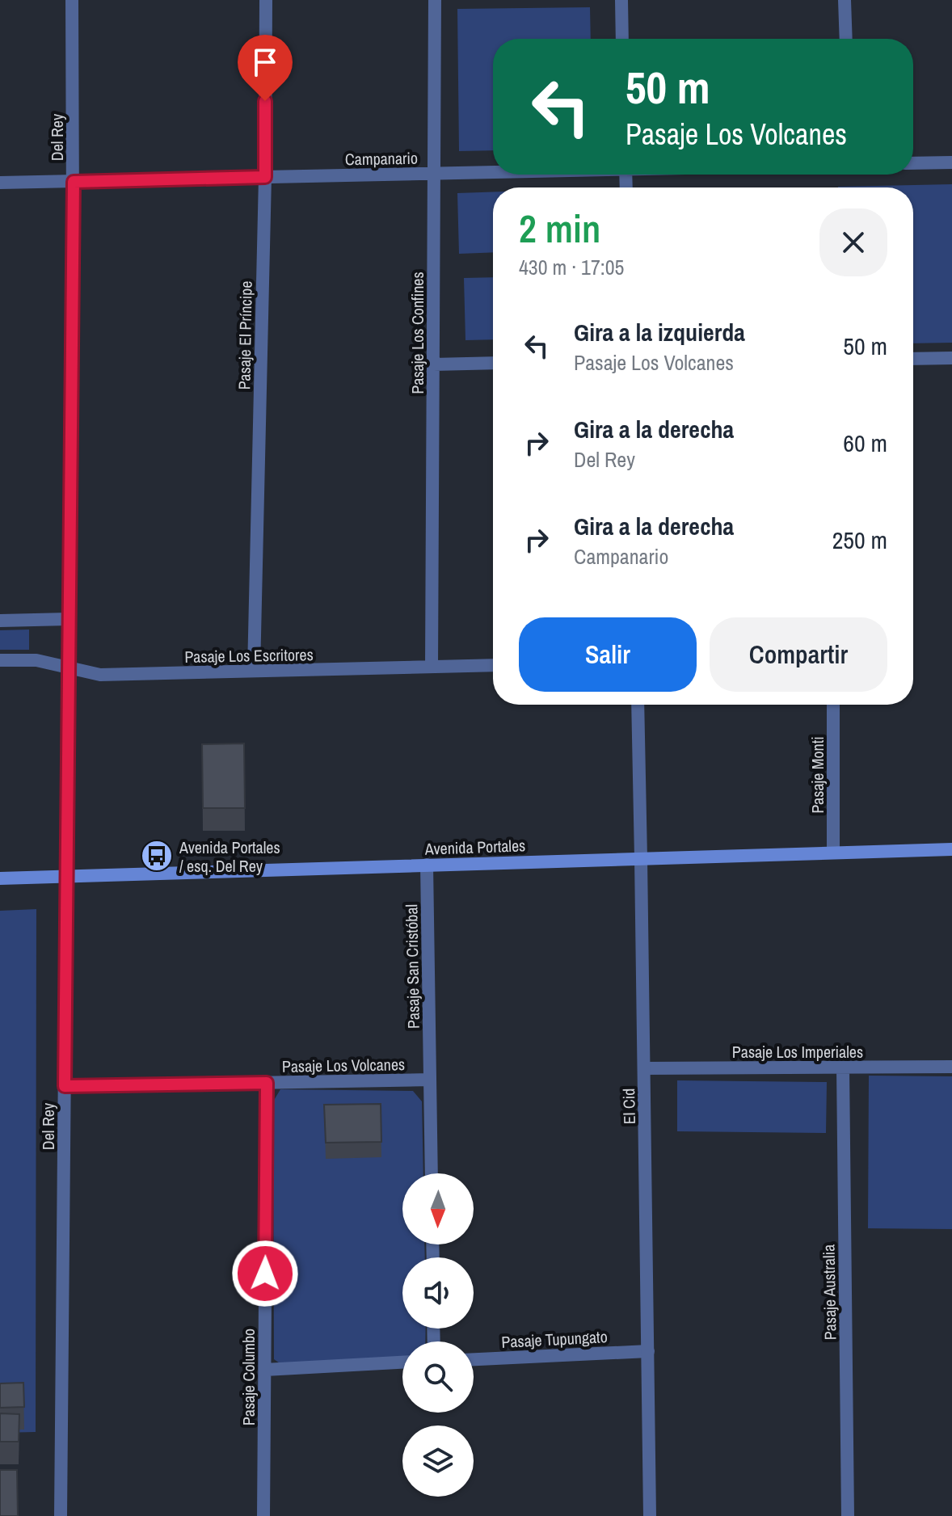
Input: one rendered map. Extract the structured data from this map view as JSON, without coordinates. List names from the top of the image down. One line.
{"streets":{"main road":["Avenida Portales"],"street":["Del Rey","Campanario","Pasaje Los Confines","Pasaje El Príncipe","Pasaje Los Escritores","Pasaje Monti","Pasaje San Cristóbal","Pasaje Los Imperiales","Pasaje Los Volcanes","El Cid","Pasaje Australia","Pasaje Tupungato","Pasaje Columbo"]},"crossings":[["Del Rey","Campanario"],["Del Rey","Pasaje Los Escritores"],["Del Rey","Avenida Portales"],["Del Rey","Pasaje Los Volcanes"],["Campanario","Pasaje Los Confines"],["Campanario","Pasaje El Príncipe"],["Pasaje Los Confines","Pasaje Los Escritores"],["Pasaje El Príncipe","Pasaje Los Escritores"],["Pasaje Monti","Avenida Portales"],["Avenida Portales","Pasaje San Cristóbal"],["Avenida Portales","El Cid"],["Pasaje San Cristóbal","Pasaje Los Volcanes"],["Pasaje Los Imperiales","El Cid"],["Pasaje Los Imperiales","Pasaje Australia"],["Pasaje Los Volcanes","Pasaje Columbo"],["El Cid","Pasaje Tupungato"]],"places":{"bus stop":["Avenida Portales / esq. Del Rey"]},"north":"bottom","page":{"turn":["50 m","Pasaje Los Volcanes"],"heading":["2 min","430 m · 17:05"],"list":[{"name":"Gira a la izquierda","note":"Pasaje Los Volcanes","value":"50 m"},{"name":"Gira a la derecha","note":"Del Rey","value":"60 m"},{"name":"Gira a la derecha","note":"Campanario","value":"250 m"}],"buttons":["Salir","Compartir"]}}
